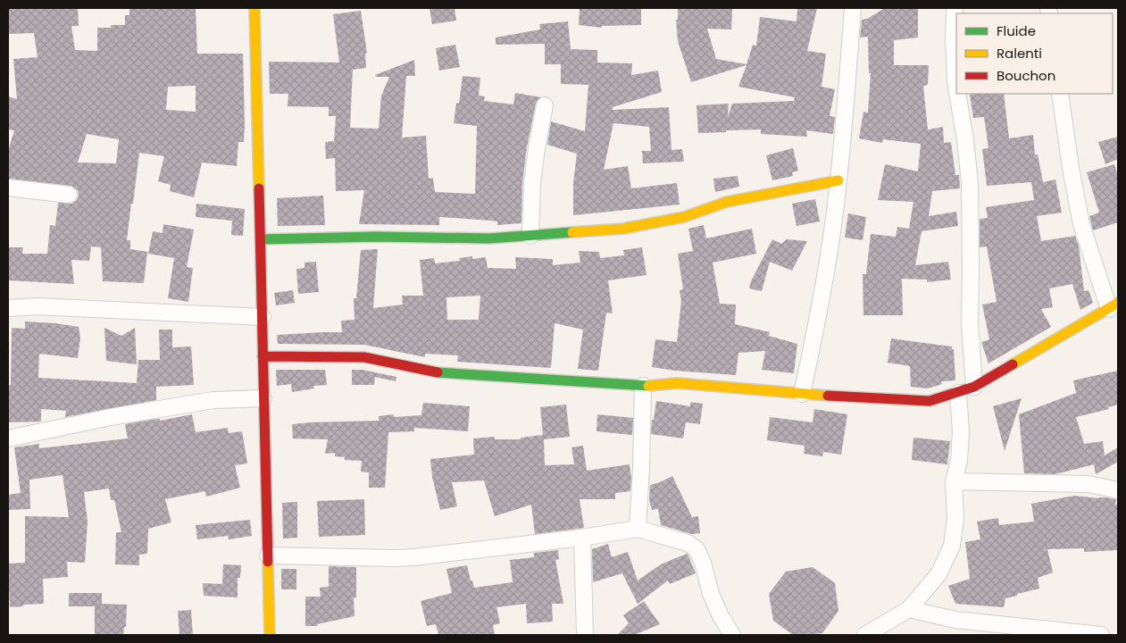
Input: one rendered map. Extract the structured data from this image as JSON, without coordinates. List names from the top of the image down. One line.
{"legend":["Fluide","Ralenti","Bouchon"]}
